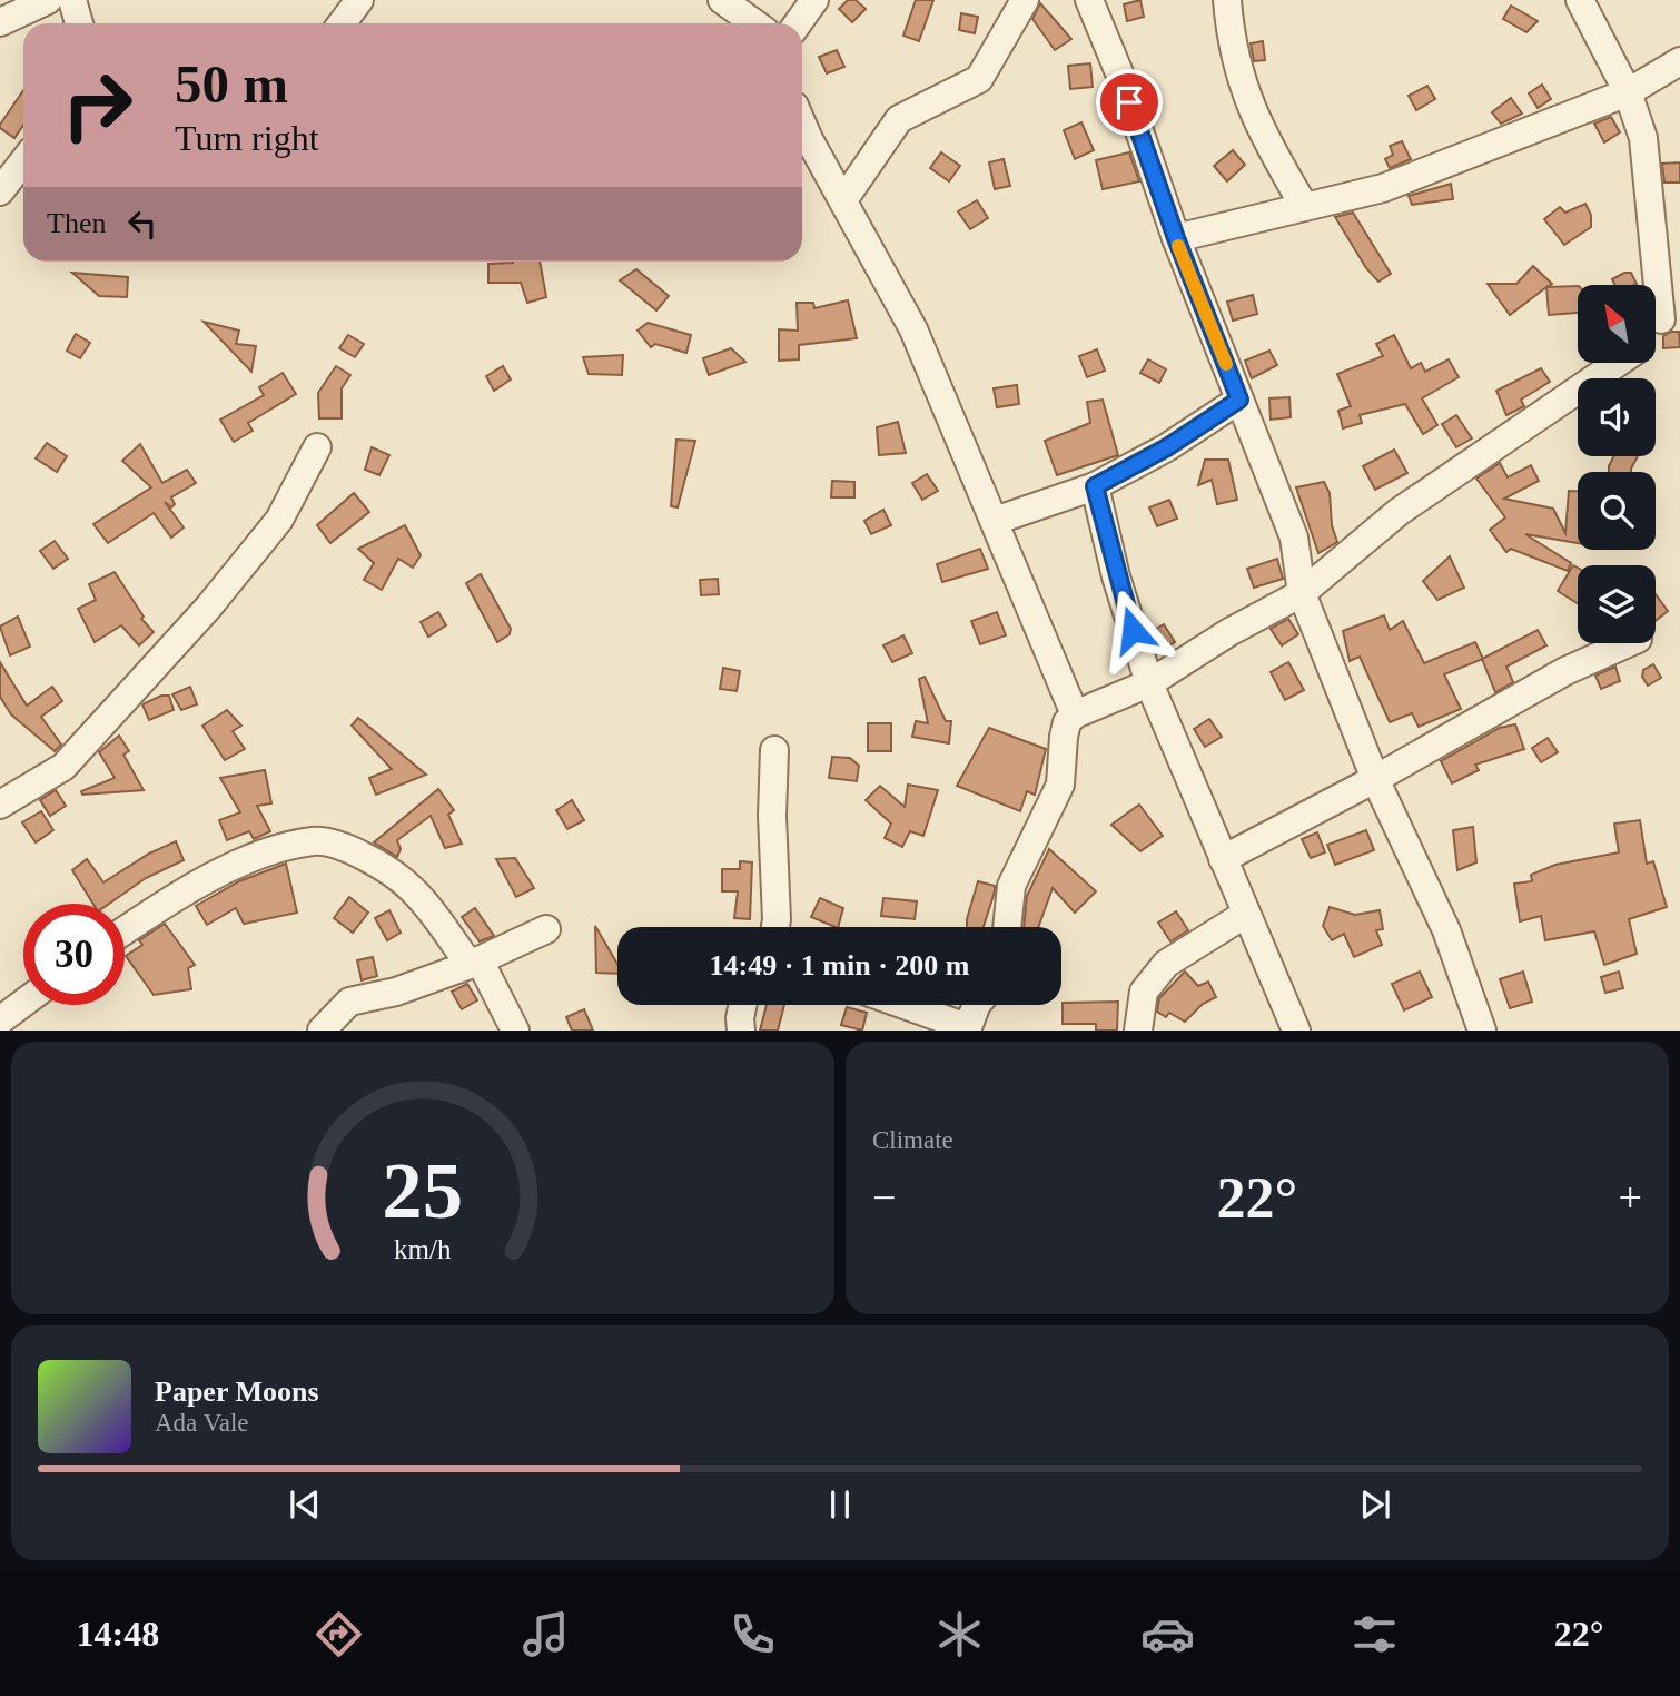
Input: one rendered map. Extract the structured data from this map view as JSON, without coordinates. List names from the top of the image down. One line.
{"north":"top left","page":{"turn":["50 m","Turn right"],"then":"Then","limit":"30","trip":"14:49 · 1 min · 200 m","tile":"Climate","heat":["−","22°","+"],"song":["Paper Moons","Ada Vale"],"tabs":["14:48","22°"],"gauge":["25","km/h"]}}
